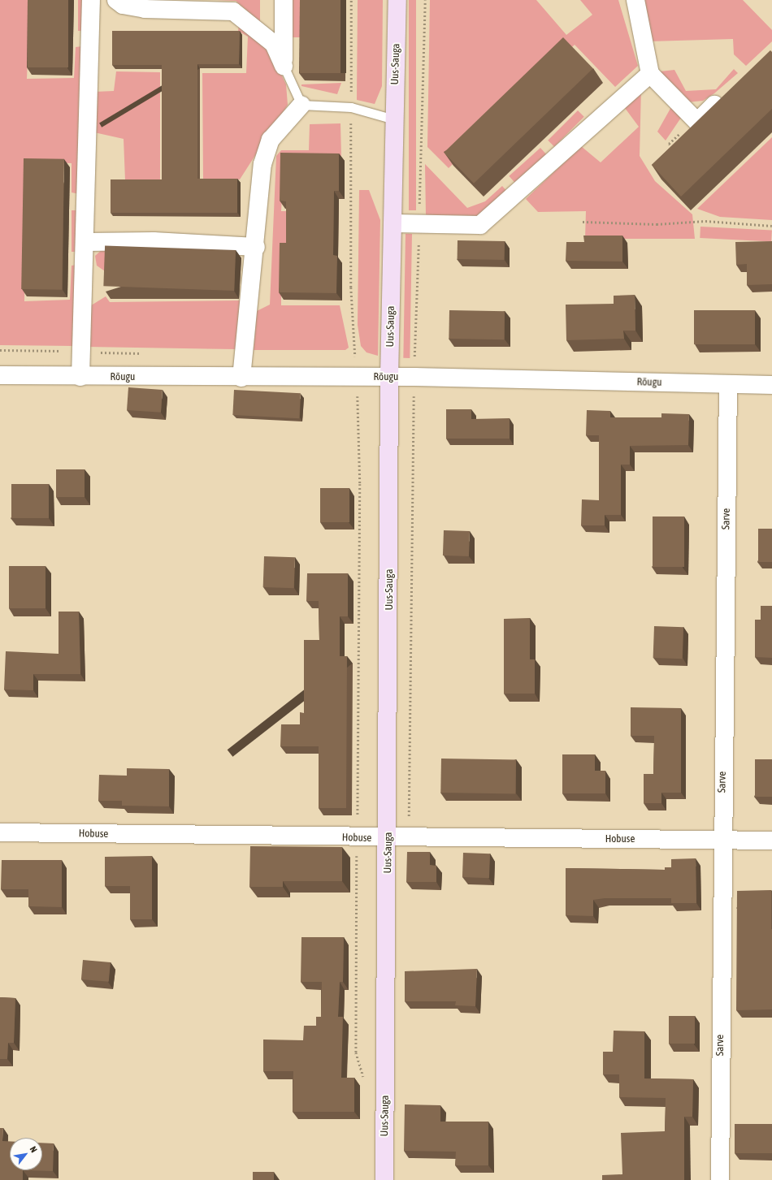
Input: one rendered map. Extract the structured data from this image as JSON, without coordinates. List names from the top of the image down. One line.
{"streets":{"street":["Uus-Sauga","Rõugu","Sarve","Hobuse"]},"crossings":[["Uus-Sauga","Rõugu"],["Uus-Sauga","Hobuse"],["Rõugu","Sarve"],["Sarve","Hobuse"]],"north":"top right"}
